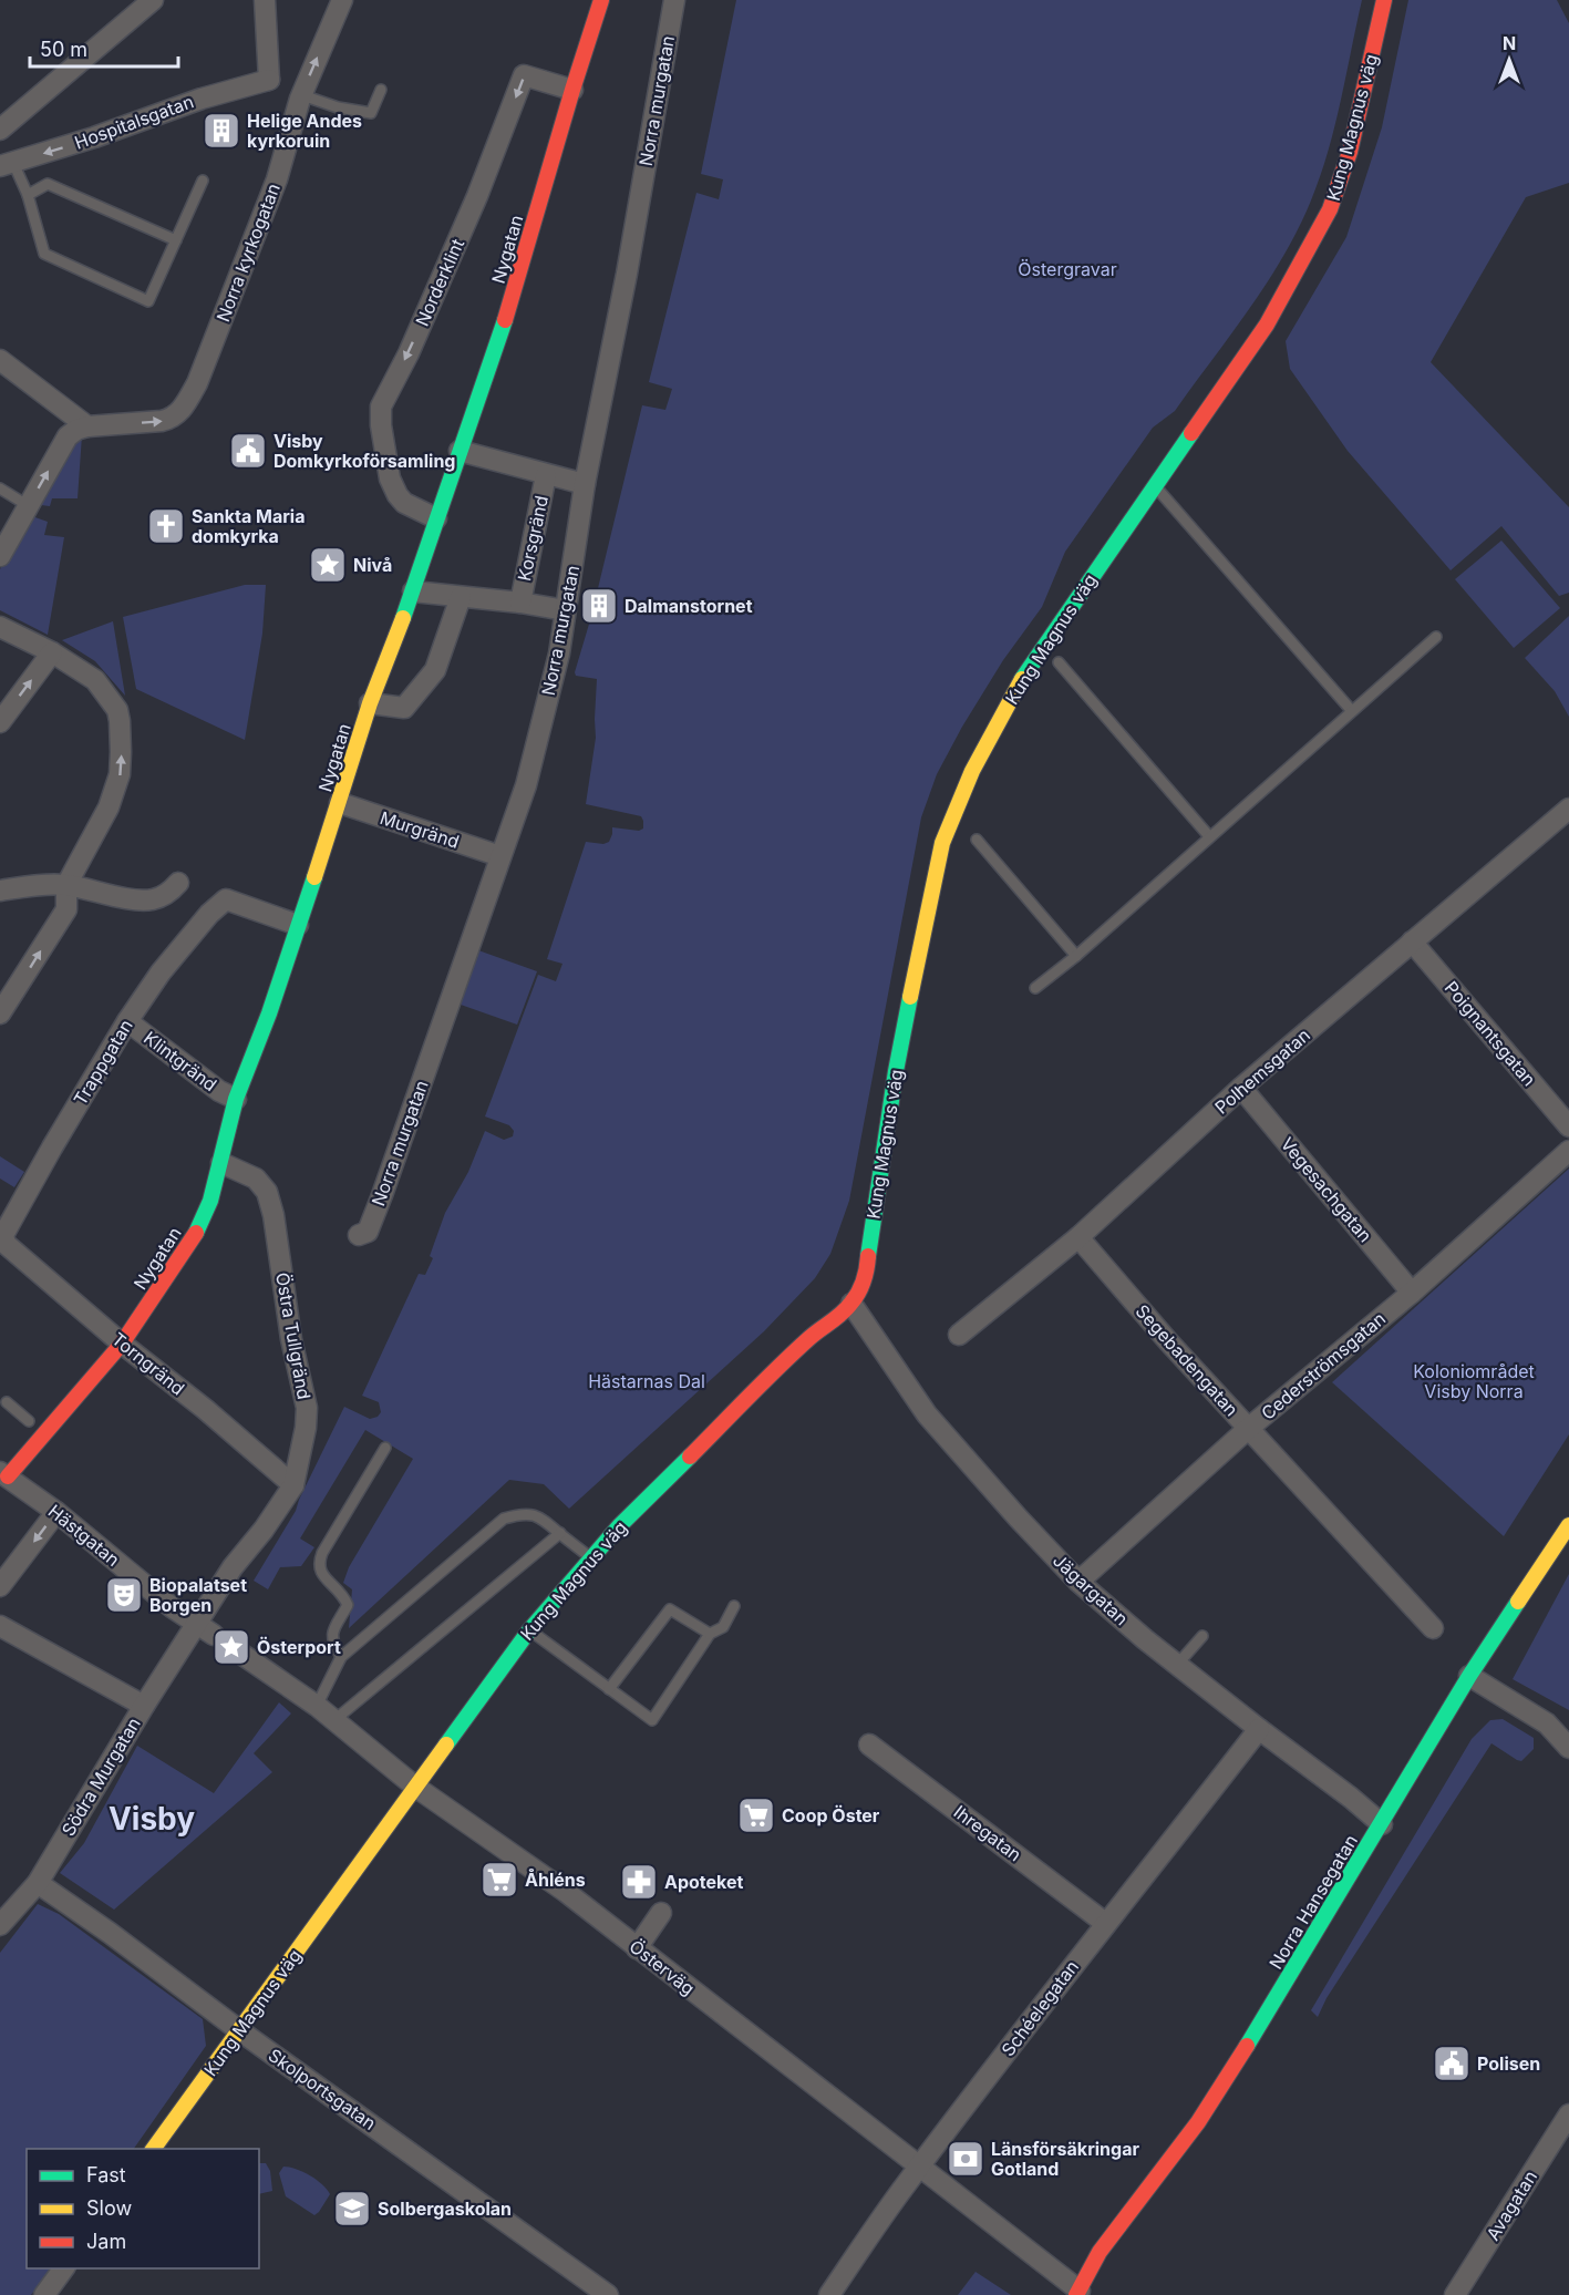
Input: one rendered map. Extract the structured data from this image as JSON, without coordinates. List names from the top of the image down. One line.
{"streets":{"street":["Norra murgatan","Hospitalsgatan","Kung Magnus väg","Nygatan","Norra kyrkogatan","Norderklint","Korsgränd","Murgränd","Poignantsgatan","Klintgränd","Trappgatan","Polhemsgatan","Vegesachgatan","Östra Tullgränd","Segebadengatan","Torngränd","Cederströmsgatan","Hästgatan","Jägargatan","Södra Murgatan","Ihregatan","Norra Hansegatan","Österväg","Schéelegatan","Skolportsgatan","Avagatan"]},"crossings":[["Norra murgatan","Murgränd"],["Kung Magnus väg","Jägargatan"],["Kung Magnus väg","Österväg"],["Kung Magnus väg","Skolportsgatan"],["Nygatan","Norderklint"],["Nygatan","Murgränd"],["Nygatan","Klintgränd"],["Nygatan","Trappgatan"],["Nygatan","Östra Tullgränd"],["Nygatan","Torngränd"],["Nygatan","Hästgatan"],["Poignantsgatan","Polhemsgatan"],["Klintgränd","Trappgatan"],["Trappgatan","Torngränd"],["Polhemsgatan","Vegesachgatan"],["Polhemsgatan","Segebadengatan"],["Vegesachgatan","Cederströmsgatan"],["Östra Tullgränd","Torngränd"],["Östra Tullgränd","Hästgatan"],["Östra Tullgränd","Södra Murgatan"],["Segebadengatan","Cederströmsgatan"],["Cederströmsgatan","Jägargatan"],["Hästgatan","Södra Murgatan"],["Jägargatan","Norra Hansegatan"],["Jägargatan","Schéelegatan"],["Södra Murgatan","Skolportsgatan"],["Ihregatan","Schéelegatan"],["Norra Hansegatan","Österväg"],["Österväg","Schéelegatan"]],"one_way":["Norra kyrkogatan","Norderklint"],"districts":["Visby"],"parks":["Östergravar","Koloniområdet Visby Norra","Hästarnas Dal"],"places":{"building":["Helige Andes kyrkoruin","Dalmanstornet"],"public building":["Visby Domkyrkoförsamling","Polisen"],"church":["Sankta Maria domkyrka"],"place":["Nivå","Österport"],"theatre":["Biopalatset Borgen"],"supermarket":["Coop Öster","Åhléns"],"pharmacy":["Apoteket"],"bank":["Länsförsäkringar Gotland"],"school or university":["Solbergaskolan"]},"legend":["Fast","Slow","Jam"],"scale_bar":"50 m","north":"top"}
